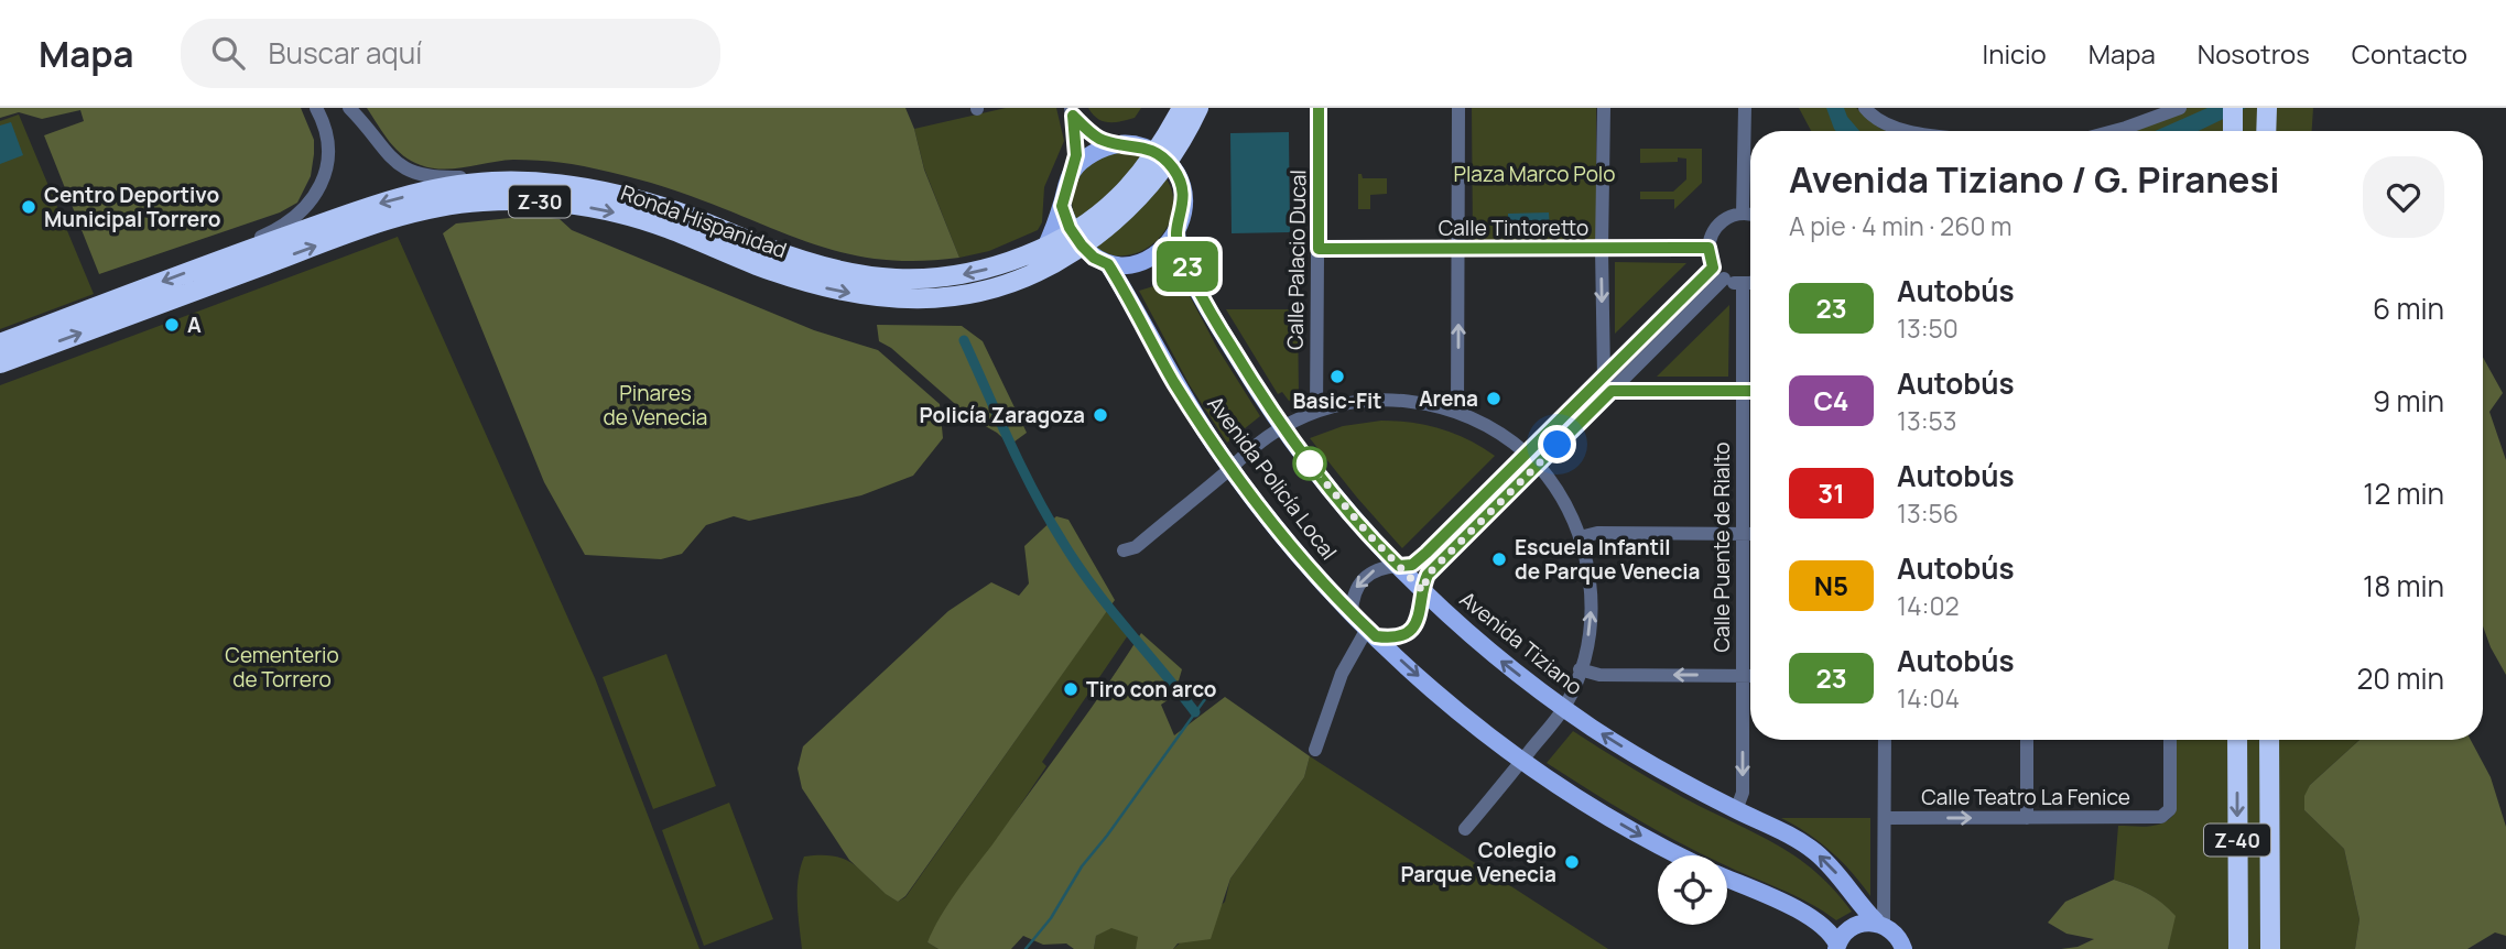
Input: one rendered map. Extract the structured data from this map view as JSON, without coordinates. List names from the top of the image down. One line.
{"streets":{"highway":["Z-30","Ronda Hispanidad","Z-40"],"main road":["Avenida Policía Local","Avenida Tiziano"],"street":["Calle Tintoretto","Calle Palacio Ducal","Calle Puente de Rialto","Calle Teatro La Fenice"]},"crossings":[["Calle Tintoretto","Calle Palacio Ducal"],["Avenida Policía Local","Avenida Tiziano"],["Calle Puente de Rialto","Avenida Tiziano"]],"one_way":["Avenida Policía Local","Avenida Tiziano","Calle Teatro La Fenice"],"parks":["Plaza Marco Polo","Pinares de Venecia","Cementerio de Torrero"],"places":["Centro Deportivo Municipal Torrero","A","Basic-Fit","Arena","Policía Zaragoza","Escuela Infantil de Parque Venecia","Tiro con arco","Colegio Parque Venecia"],"lines":["bus line 23"],"page":{"header":"Mapa","search":"Buscar aquí","nav":["Inicio","Mapa","Nosotros","Contacto"],"on_map":"23","heading":["Avenida Tiziano / G. Piranesi","A pie · 4 min · 260 m"],"list":[{"mark":"23","name":"Autobús","note":"13:50","value":"6 min"},{"mark":"C4","name":"Autobús","note":"13:53","value":"9 min"},{"mark":"31","name":"Autobús","note":"13:56","value":"12 min"},{"mark":"N5","name":"Autobús","note":"14:02","value":"18 min"},{"mark":"23","name":"Autobús","note":"14:04","value":"20 min"}]}}
